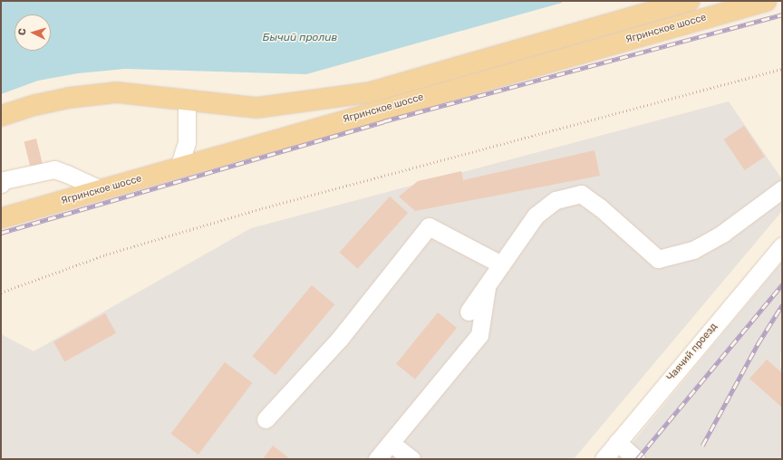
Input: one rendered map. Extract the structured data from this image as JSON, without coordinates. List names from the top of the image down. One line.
{"streets":{"main road":["Ягринское шоссе"],"street":["Чаячий проезд"]},"water":["Бычий пролив"],"north":"left"}
